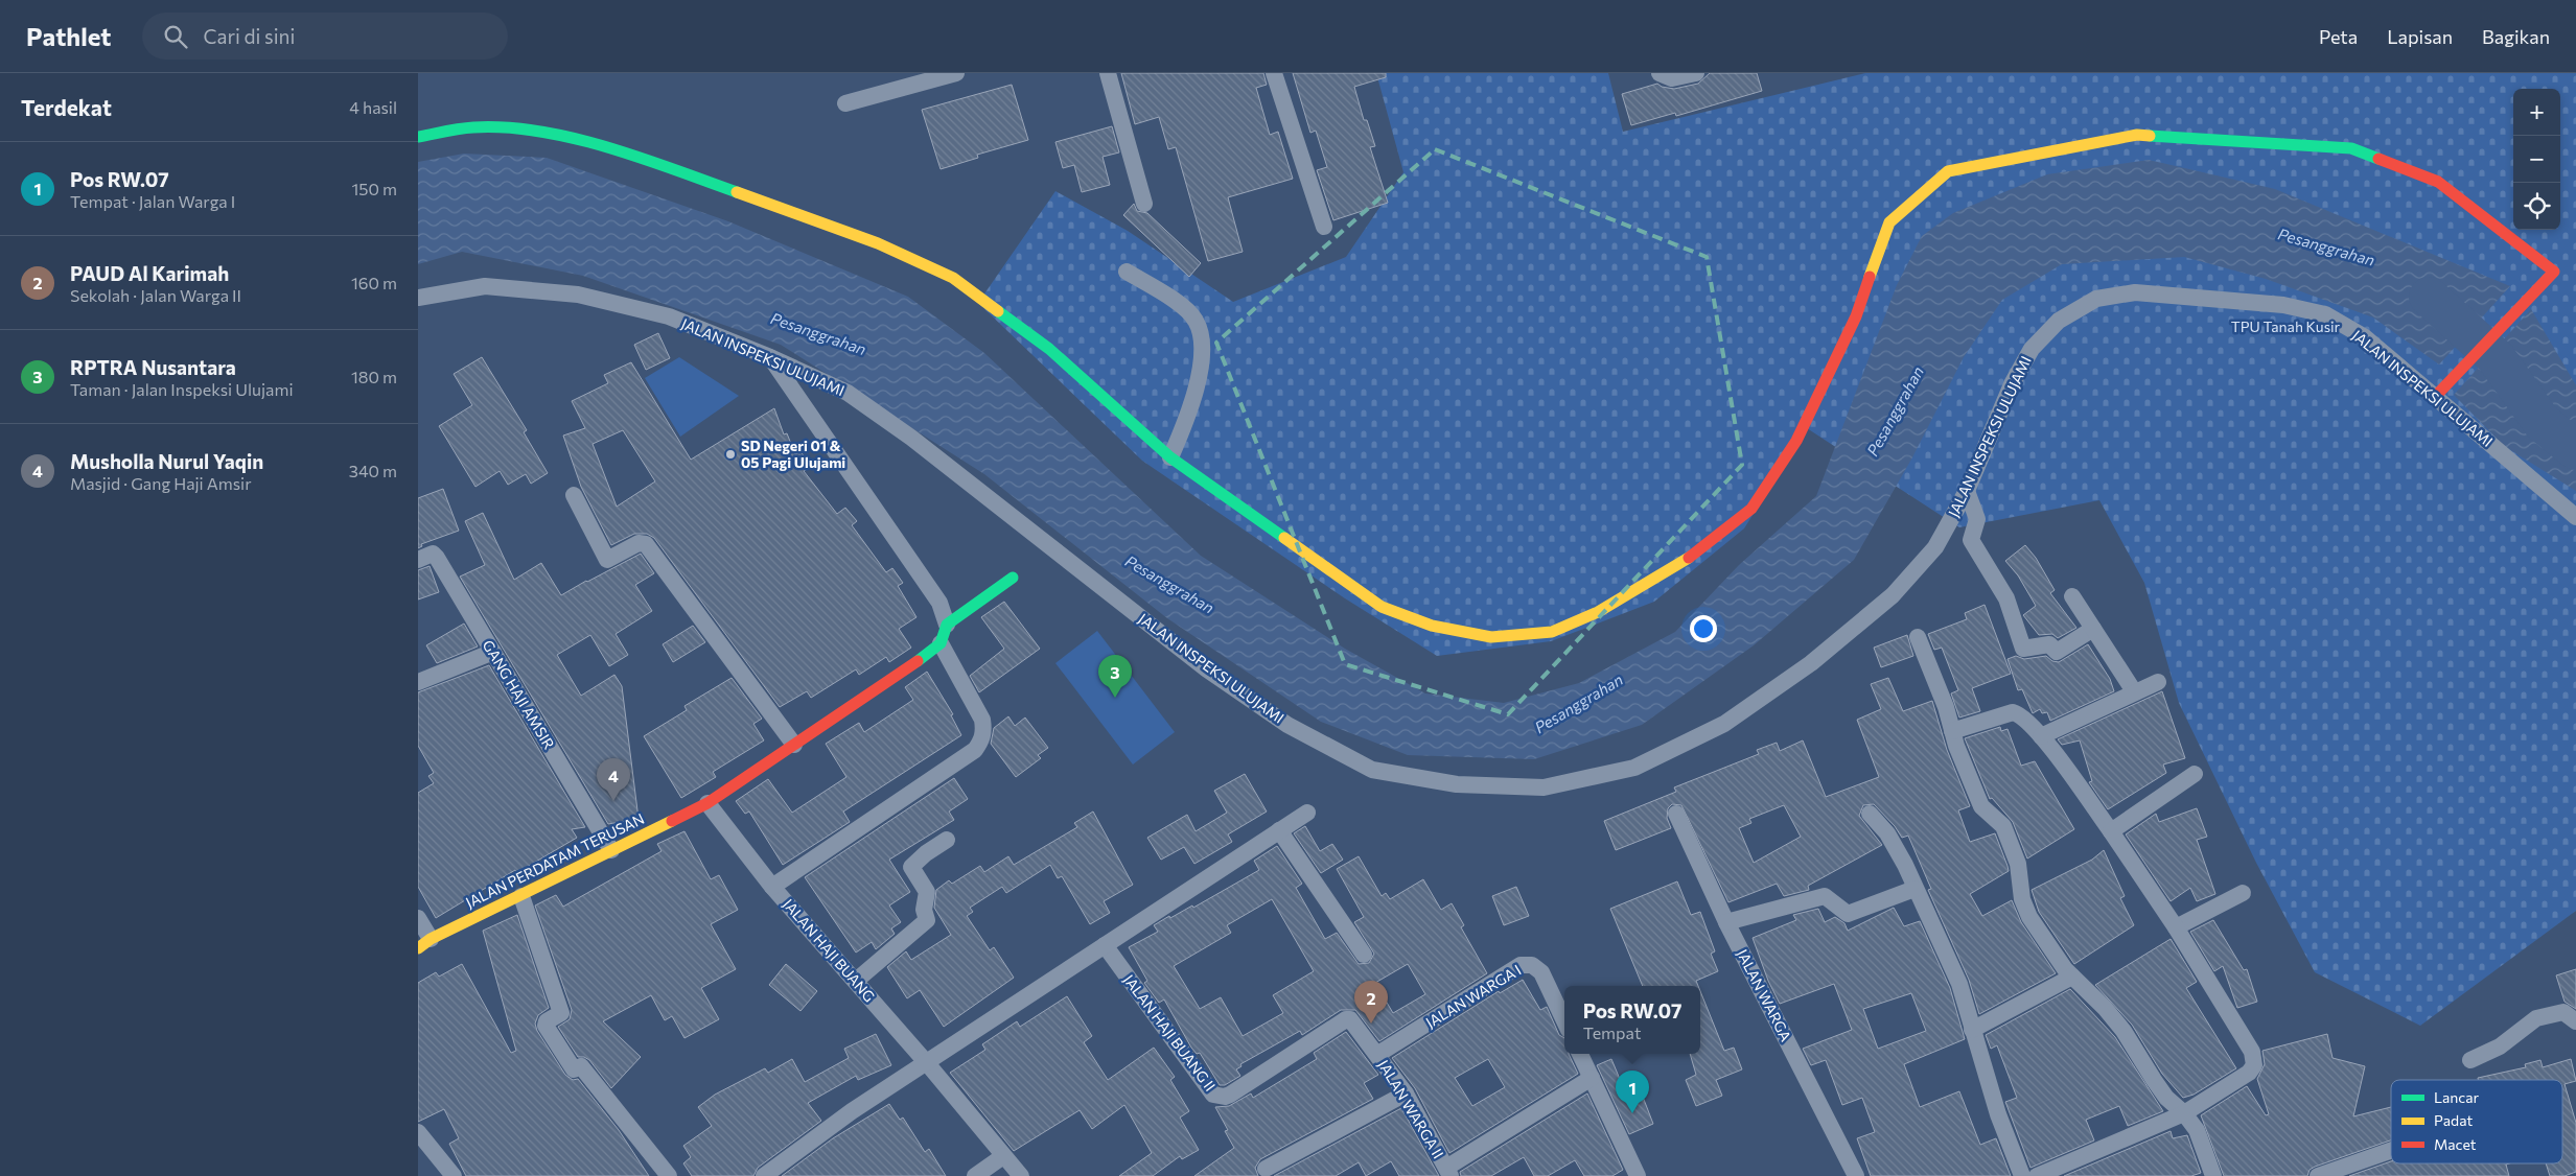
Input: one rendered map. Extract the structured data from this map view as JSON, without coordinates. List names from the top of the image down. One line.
{"streets":{"street":["JALAN INSPEKSI ULUJAMI","GANG HAJI AMSIR","JALAN PERDATAM TERUSAN","JALAN HAJI BUANG","JALAN WARGA","JALAN WARGA I","JALAN HAJI BUANG II","JALAN WARGA II"]},"crossings":[["GANG HAJI AMSIR","JALAN PERDATAM TERUSAN"],["JALAN PERDATAM TERUSAN","JALAN HAJI BUANG"],["JALAN WARGA I","JALAN WARGA II"],["JALAN HAJI BUANG II","JALAN WARGA II"]],"water":["Pesanggrahan"],"parks":["TPU Tanah Kusir"],"places":["SD Negeri 01 & 05 Pagi Ulujami"],"legend":["Lancar","Padat","Macet"],"page":{"header":"Pathlet","search":"Cari di sini","nav":["Peta","Lapisan","Bagikan"],"heading":["Terdekat","4 hasil"],"map_buttons":["+","−"],"list":[{"mark":"1","name":"Pos RW.07","note":"Tempat · Jalan Warga I","value":"150 m"},{"mark":"2","name":"PAUD Al Karimah","note":"Sekolah · Jalan Warga II","value":"160 m"},{"mark":"3","name":"RPTRA Nusantara","note":"Taman · Jalan Inspeksi Ulujami","value":"180 m"},{"mark":"4","name":"Musholla Nurul Yaqin","note":"Masjid · Gang Haji Amsir","value":"340 m"}],"pins":["3","4","2","1"],"popup":["Pos RW.07","Tempat"]}}
